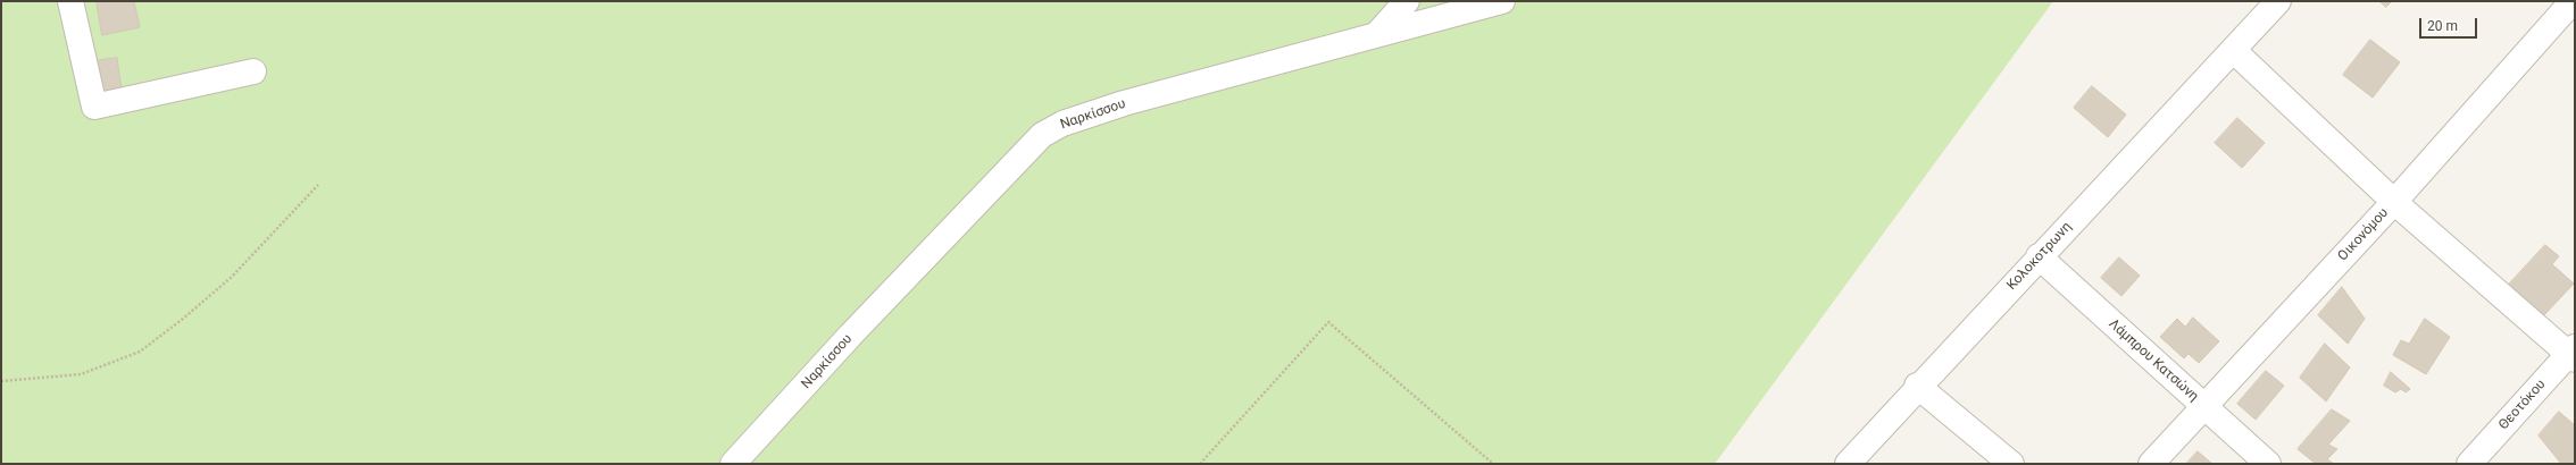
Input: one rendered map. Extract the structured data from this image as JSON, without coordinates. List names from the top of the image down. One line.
{"streets":{"street":["Ναρκίσσου","Οικονόμου","Κολοκοτρωνη","Λάμπρου Κατσώνη","Θεοτόκου"]},"crossings":[["Οικονόμου","Λάμπρου Κατσώνη"],["Κολοκοτρωνη","Λάμπρου Κατσώνη"]],"scale_bar":"20 m"}
